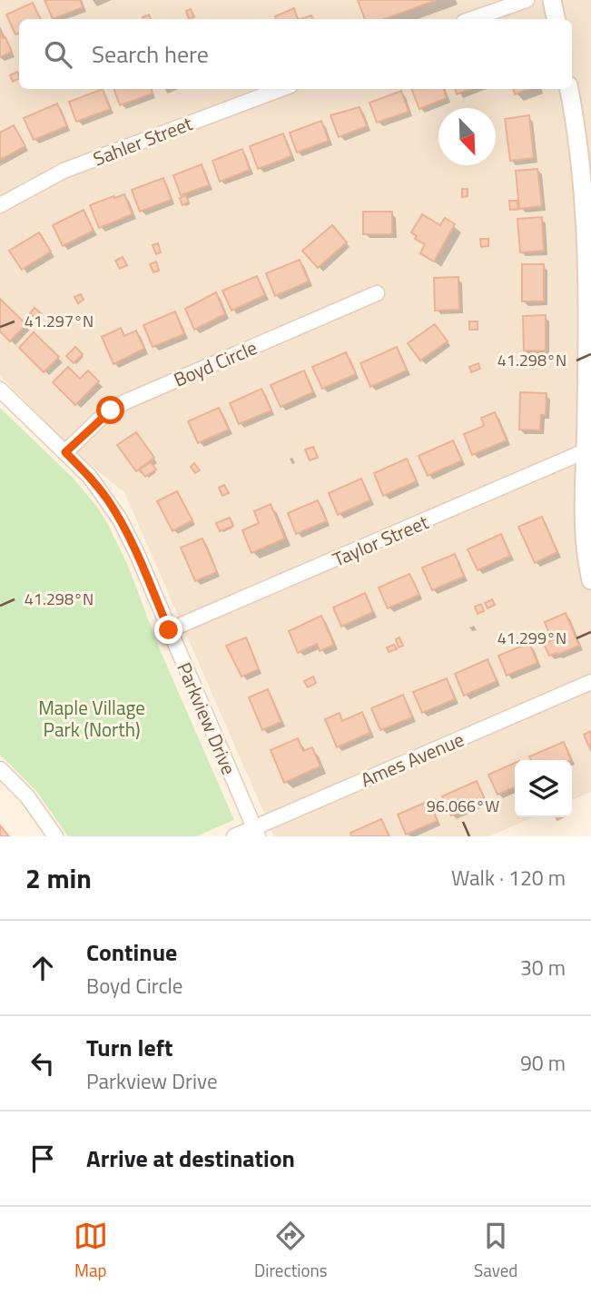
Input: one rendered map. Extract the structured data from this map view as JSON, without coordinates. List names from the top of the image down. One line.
{"streets":{"street":["Sahler Street","Boyd Circle","Taylor Street","Parkview Drive","Ames Avenue"]},"crossings":[["Boyd Circle","Parkview Drive"],["Taylor Street","Parkview Drive"],["Parkview Drive","Ames Avenue"]],"parks":["Maple Village Park (North)"],"north":"bottom right","page":{"search":"Search here","heading":["2 min","Walk · 120 m"],"list":[["Continue","Boyd Circle","30 m"],["Turn left","Parkview Drive","90 m"],"Arrive at destination"],"nav":["Map","Directions","Saved"]},"coordinates":["41.297°N","41.298°N","41.299°N","96.066°W"]}
